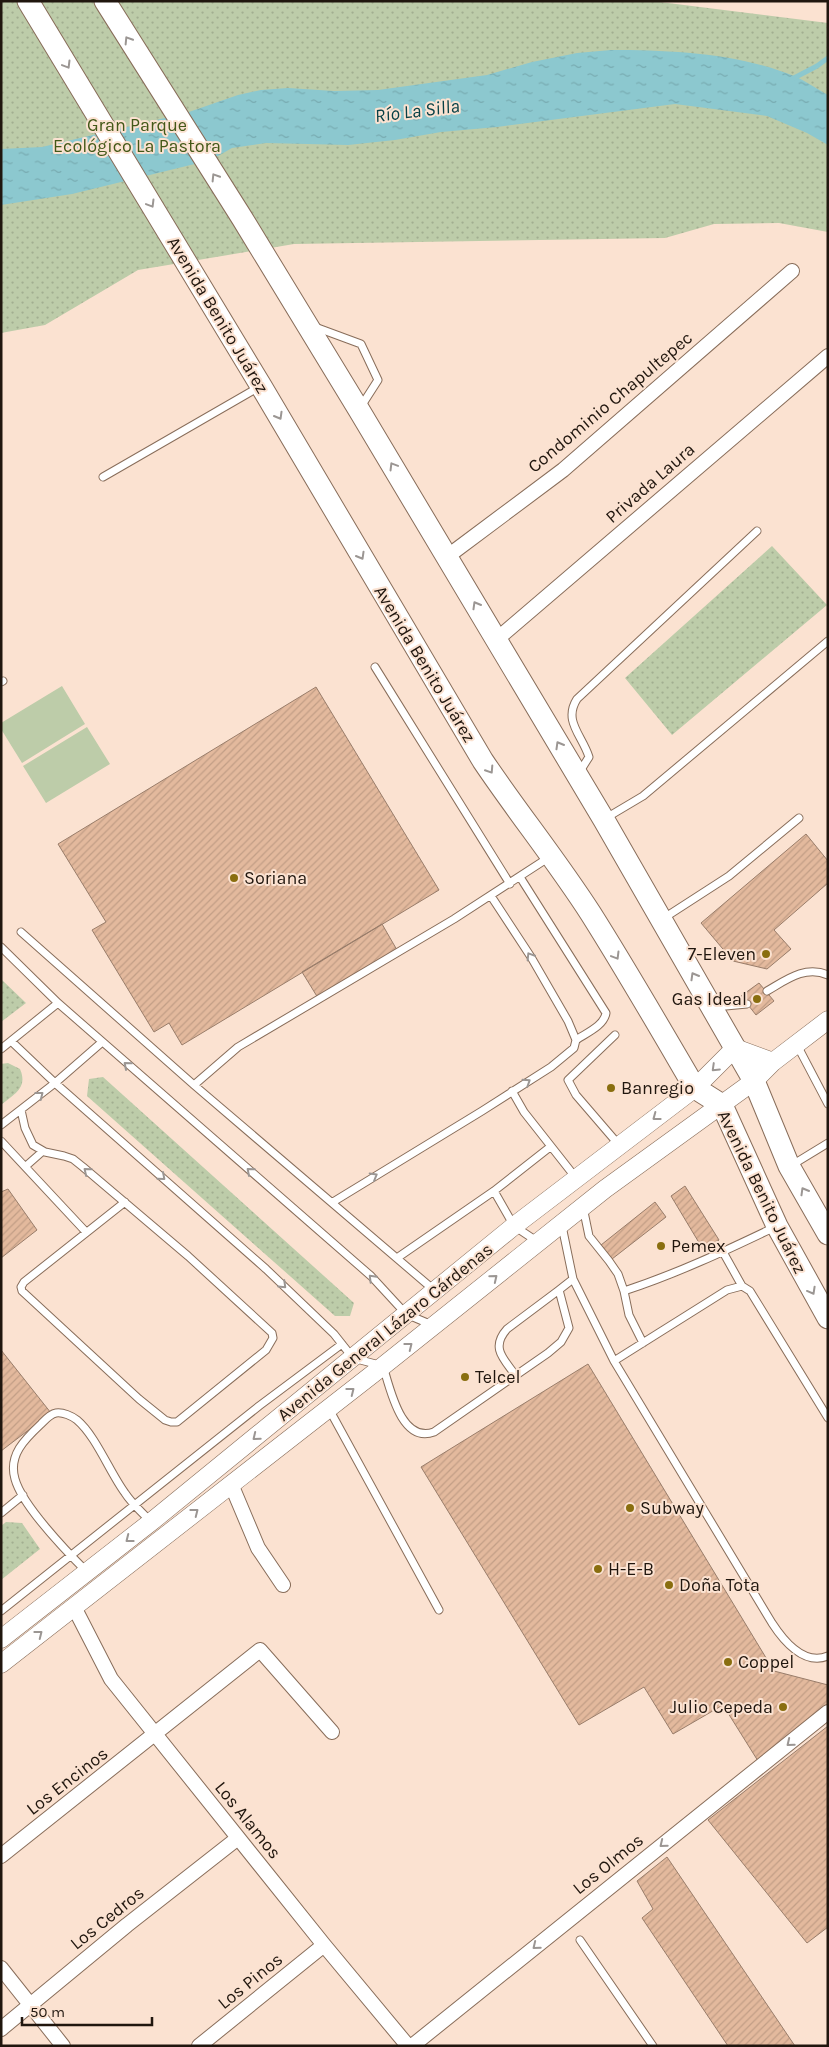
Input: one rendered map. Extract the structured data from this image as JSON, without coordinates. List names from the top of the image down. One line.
{"streets":{"main road":["Avenida Benito Juárez"],"street":["Condominio Chapultepec","Privada Laura","Avenida General Lázaro Cárdenas","Los Encinos","Los Alamos","Los Olmos","Los Cedros","Los Pinos"]},"crossings":[["Avenida Benito Juárez","Condominio Chapultepec"],["Avenida Benito Juárez","Privada Laura"],["Avenida Benito Juárez","Avenida General Lázaro Cárdenas"],["Avenida General Lázaro Cárdenas","Los Alamos"],["Los Encinos","Los Alamos"],["Los Alamos","Los Olmos"],["Los Alamos","Los Cedros"],["Los Alamos","Los Pinos"]],"one_way":["Los Olmos"],"water":["Río La Silla"],"parks":["Gran Parque Ecológico La Pastora"],"places":["Soriana","7-Eleven","Gas Ideal","Banregio","Pemex","Telcel","Subway","H-E-B","Doña Tota","Coppel","Julio Cepeda"],"scale_bar":"50 m"}
